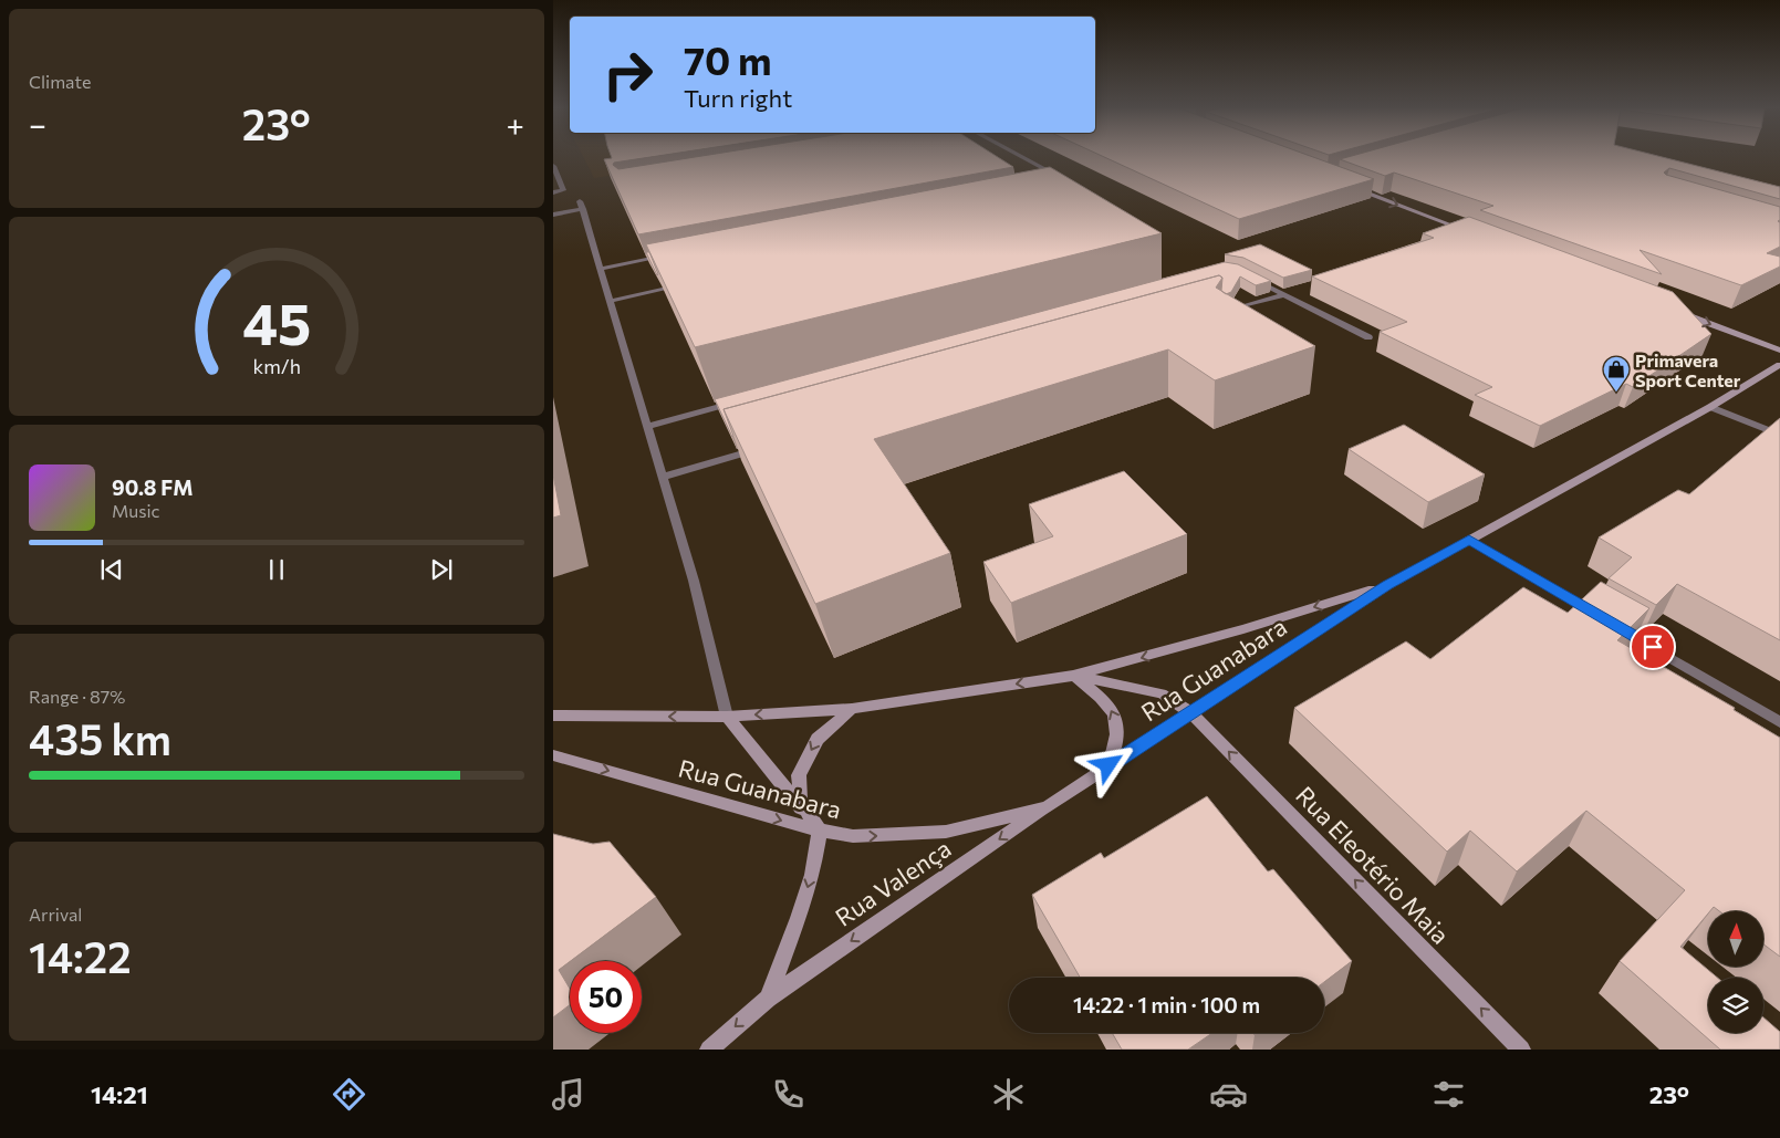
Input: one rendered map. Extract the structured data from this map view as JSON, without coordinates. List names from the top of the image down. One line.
{"streets":{"main road":["Rua Guanabara","Rua Eleotério Maia","Rua Valença"]},"crossings":[["Rua Guanabara","Rua Eleotério Maia"],["Rua Guanabara","Rua Valença"]],"one_way":["Rua Eleotério Maia","Rua Valença"],"places":{"shop":["Primavera Sport Center"]},"north":"top","page":{"tile":["Climate",["Range · 87%","435 km"],["Arrival","14:22"]],"turn":["70 m","Turn right"],"heat":["−","23°","+"],"song":["90.8 FM","Music"],"limit":"50","trip":"14:22 · 1 min · 100 m","tabs":["14:21","23°"],"gauge":["45","km/h"]}}
